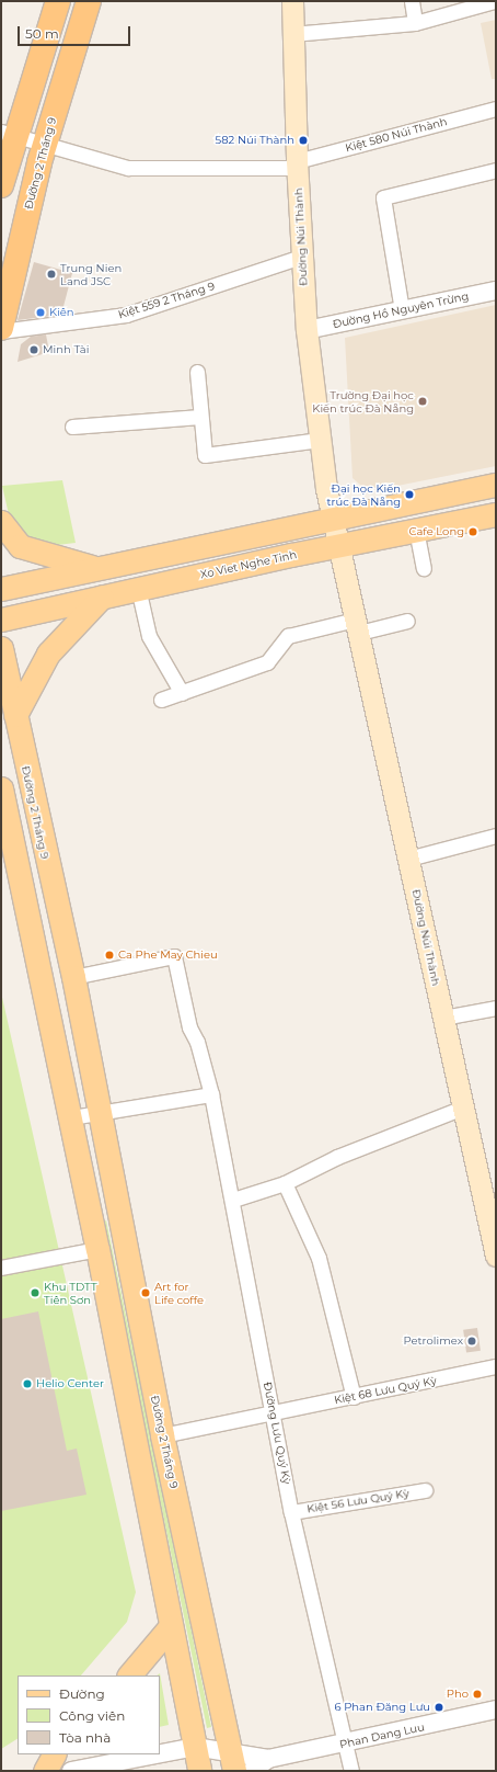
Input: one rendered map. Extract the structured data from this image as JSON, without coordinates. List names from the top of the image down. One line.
{"streets":{"highway":["Đường 2 Tháng 9"],"main road":["Đường Núi Thành","Xo Viet Nghe Tinh"],"street":["Kiệt 580 Núi Thành","Kiệt 559 2 Tháng 9","Đường Hồ Nguyên Trừng","Kiệt 68 Lưu Quý Kỳ","Đường Lưu Quý Kỳ","Kiệt 56 Lưu Quý Kỳ","Phan Dang Luu"]},"crossings":[["Kiệt 580 Núi Thành","Đường 2 Tháng 9"],["Kiệt 580 Núi Thành","Đường Núi Thành"],["Đường 2 Tháng 9","Kiệt 559 2 Tháng 9"],["Đường 2 Tháng 9","Kiệt 68 Lưu Quý Kỳ"],["Đường 2 Tháng 9","Đường Lưu Quý Kỳ"],["Đường Núi Thành","Kiệt 559 2 Tháng 9"],["Đường Núi Thành","Đường Hồ Nguyên Trừng"],["Đường Núi Thành","Xo Viet Nghe Tinh"],["Kiệt 68 Lưu Quý Kỳ","Đường Lưu Quý Kỳ"],["Đường Lưu Quý Kỳ","Kiệt 56 Lưu Quý Kỳ"],["Đường Lưu Quý Kỳ","Phan Dang Luu"]],"places":["582 Núi Thành","Trung Nien Land JSC","Kiên","Minh Tài","Trường Đại học Kiến trúc Đà Nẵng","Đại học Kiến trúc Đà Nẵng","Cafe Long","Ca Phe May Chieu","Khu TDTT Tiên Sơn","Art for Life coffe","Petrolimex","Helio Center","Pho","6 Phan Đăng Lưu"],"legend":["Đường","Công viên","Tòa nhà"],"scale_bar":"50 m"}
